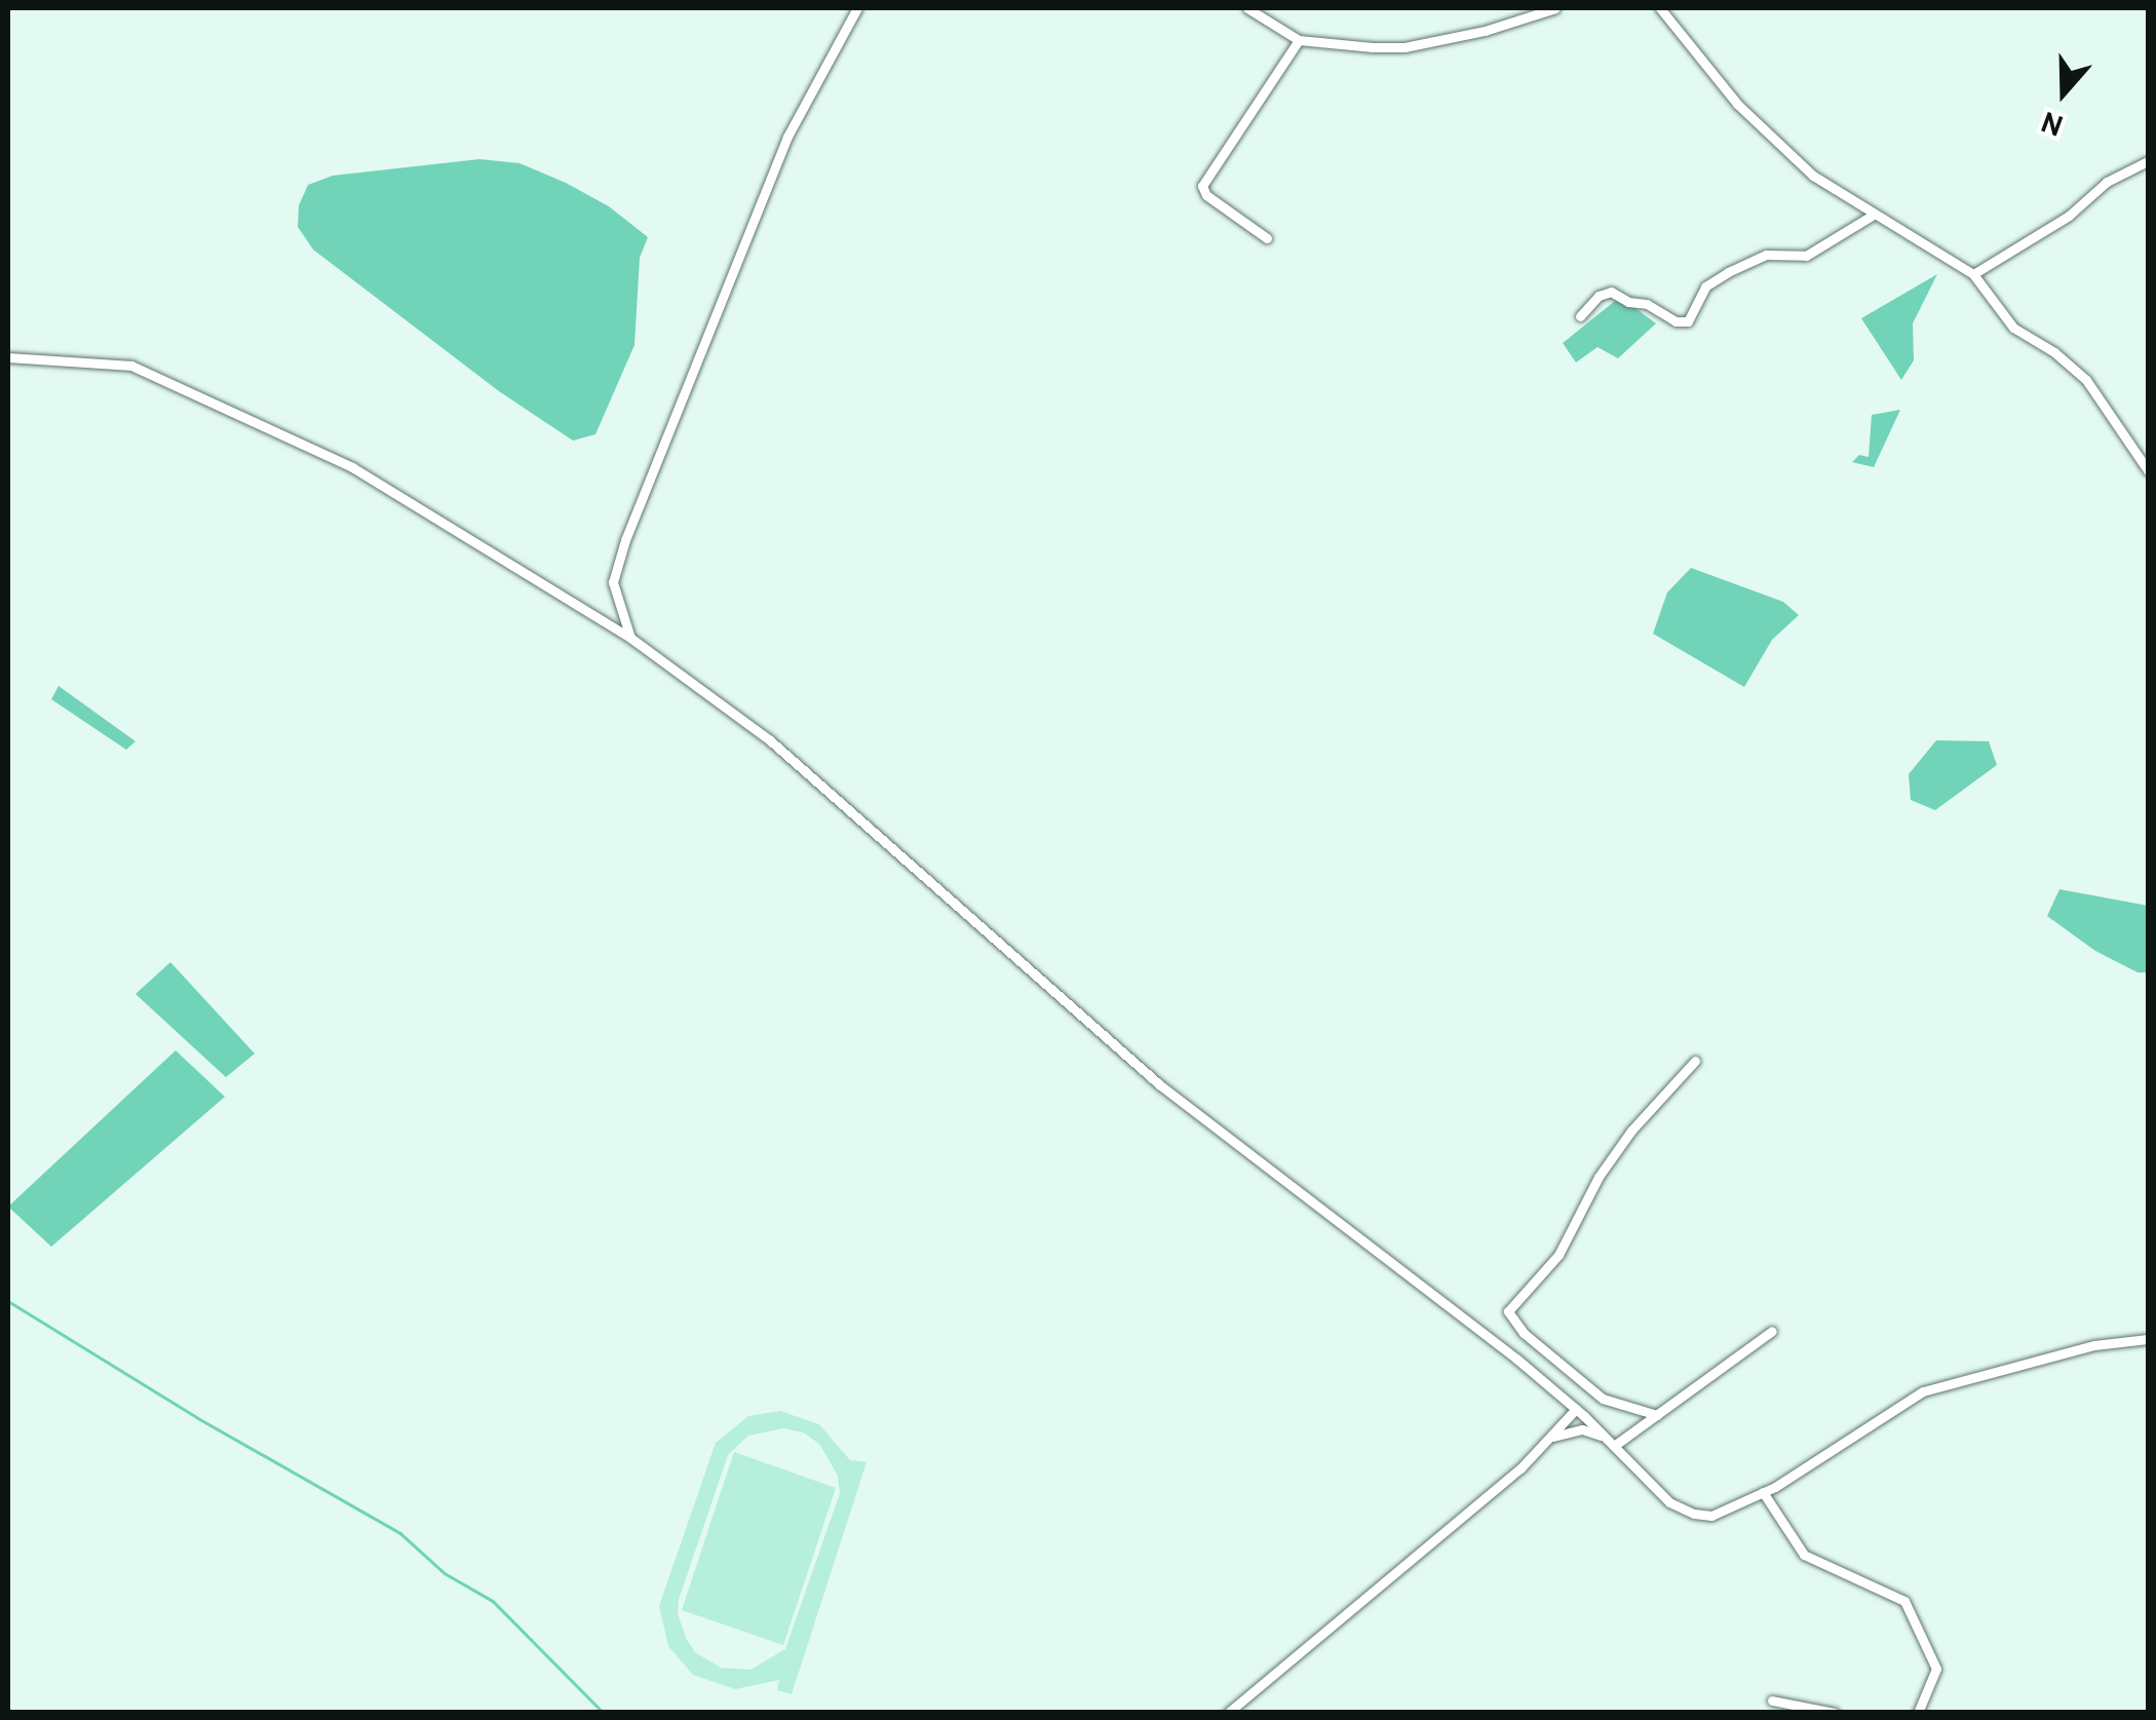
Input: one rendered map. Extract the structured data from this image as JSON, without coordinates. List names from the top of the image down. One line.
{"north":"bottom"}
